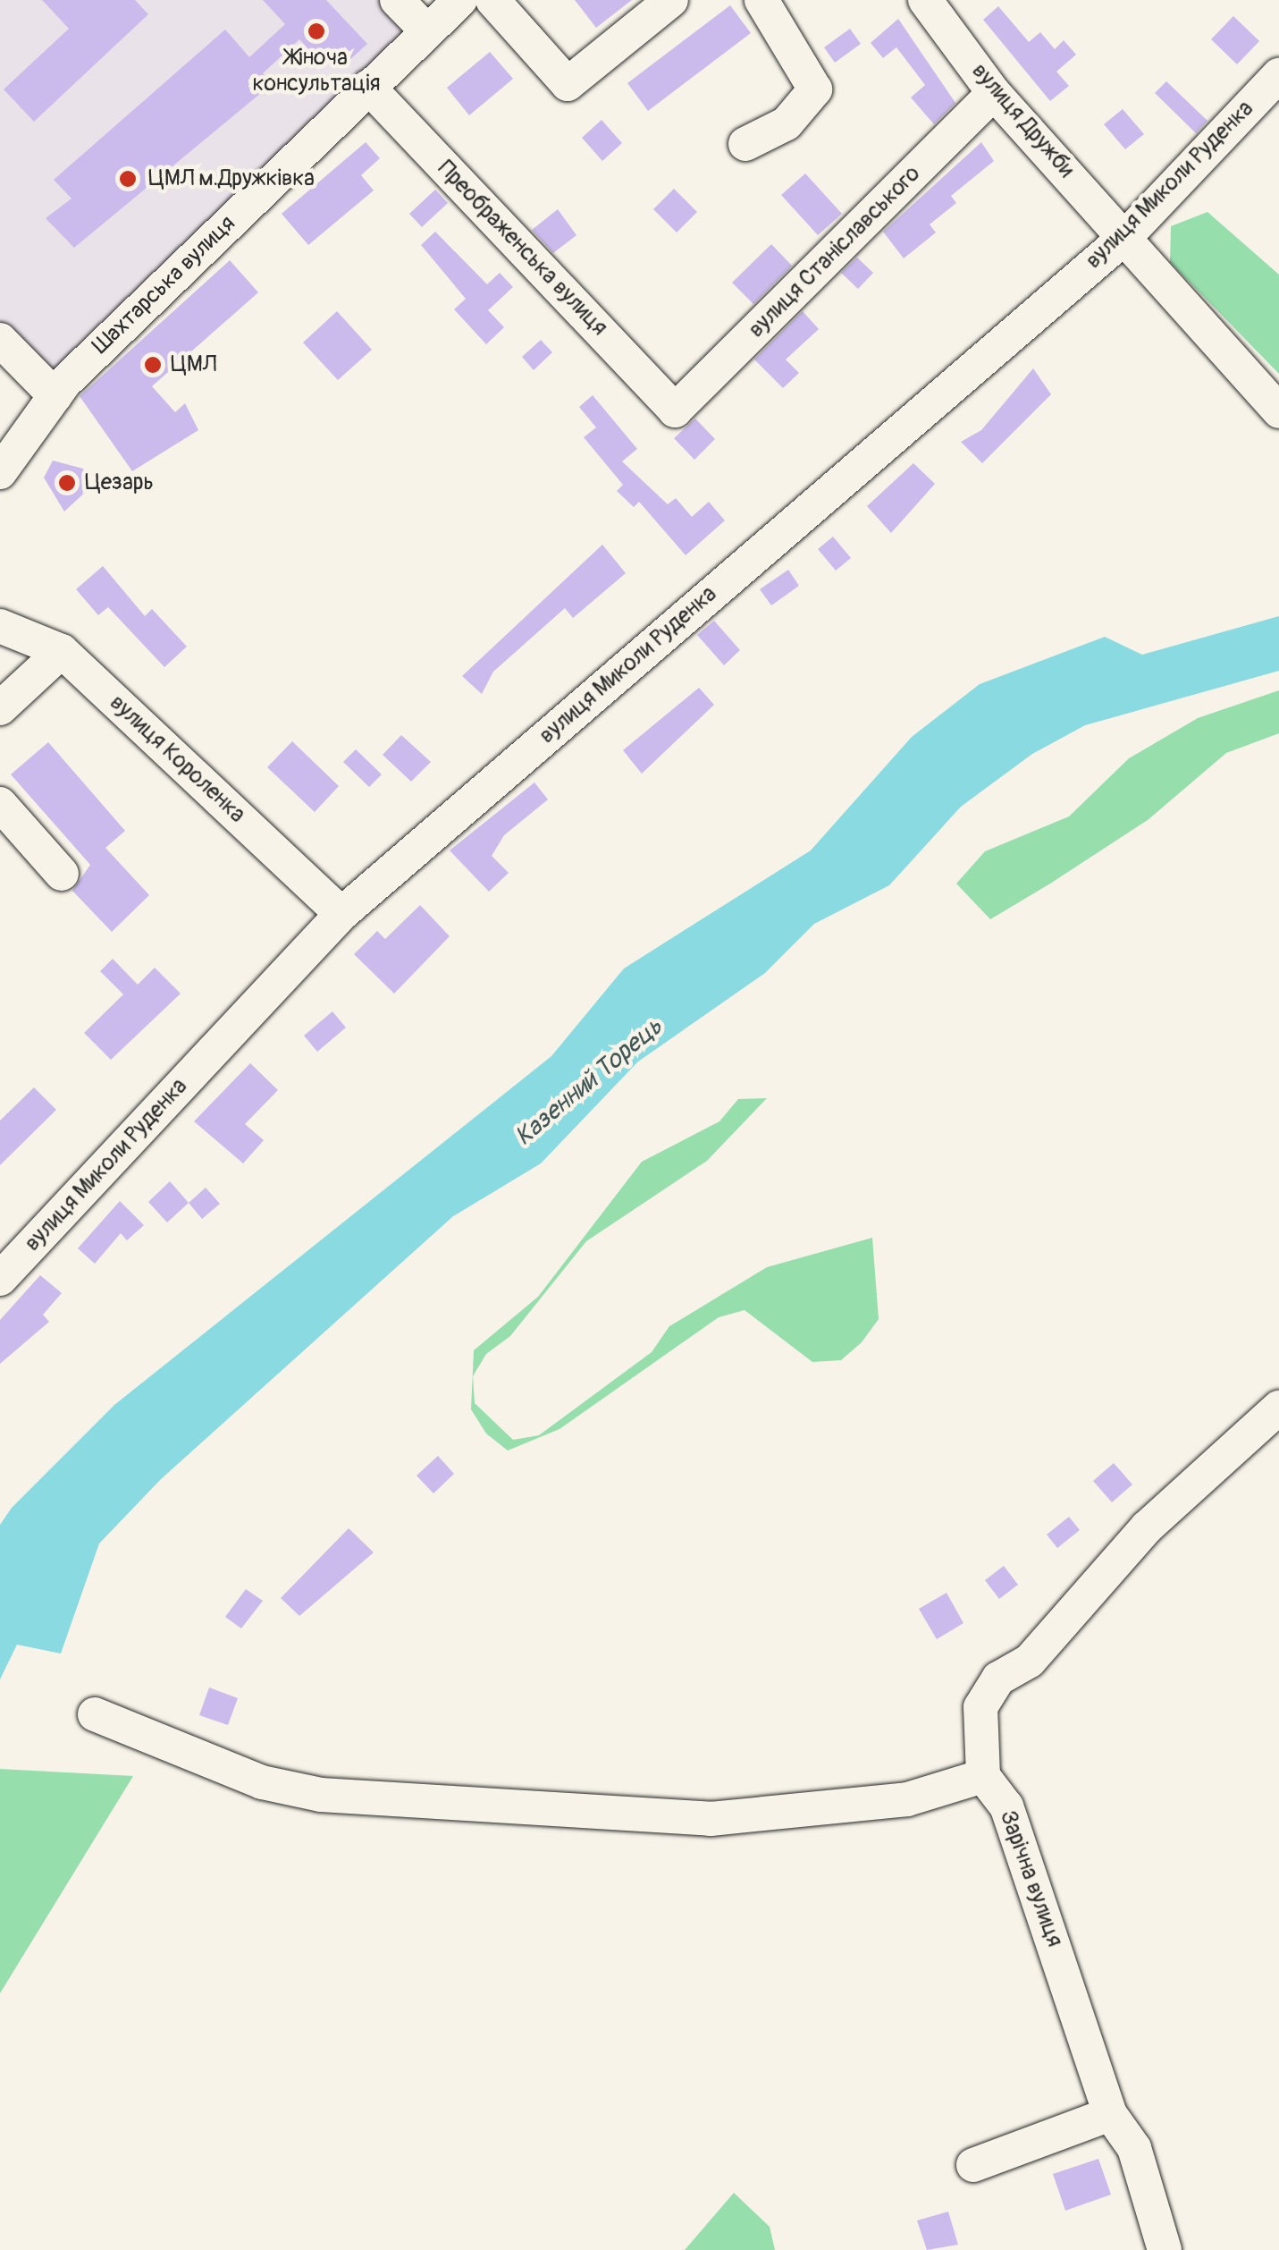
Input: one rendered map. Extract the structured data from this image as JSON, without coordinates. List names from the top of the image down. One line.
{"streets":{"street":["вулиця Дружби","вулиця Миколи Руденка","Преображенська вулиця","вулиця Станіславського","Шахтарська вулиця","вулиця Короленка","Зарічна вулиця"]},"crossings":[["вулиця Дружби","вулиця Миколи Руденка"],["вулиця Дружби","вулиця Станіславського"],["вулиця Миколи Руденка","вулиця Короленка"],["Преображенська вулиця","вулиця Станіславського"],["Преображенська вулиця","Шахтарська вулиця"]],"water":["Казенний Торець"],"places":["Жіноча консультація","ЦМЛ м.Дружківка","ЦМЛ","Цезарь"]}
